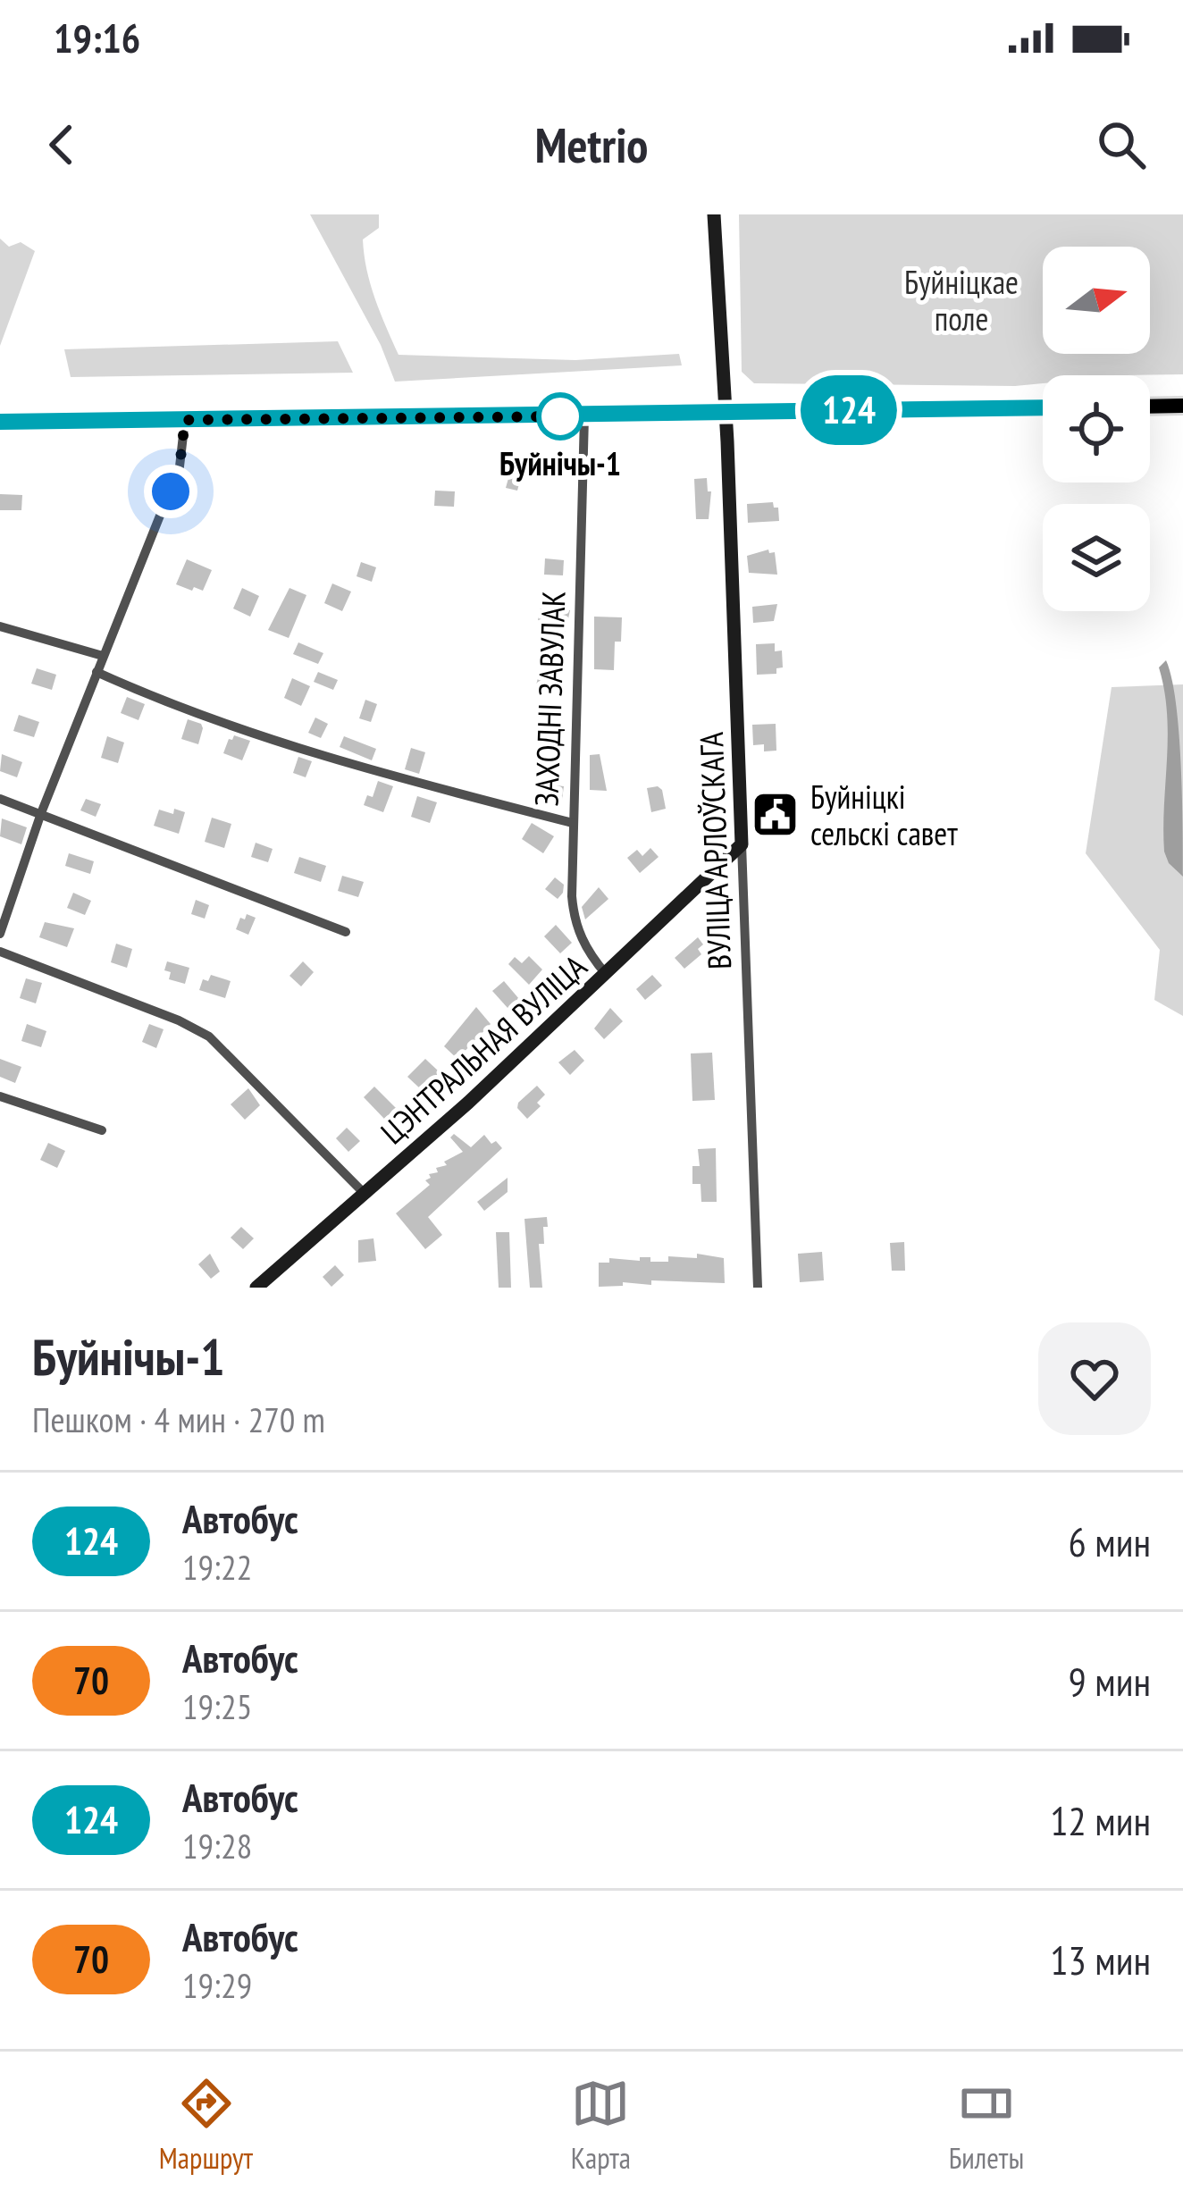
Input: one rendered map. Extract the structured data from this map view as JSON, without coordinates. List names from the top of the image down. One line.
{"streets":{"street":["ЗАХОДНІ ЗАВУЛАК","ВУЛІЦА АРЛОЎСКАГА","ЦЭНТРАЛЬНАЯ ВУЛІЦА"]},"crossings":[["ЗАХОДНІ ЗАВУЛАК","ЦЭНТРАЛЬНАЯ ВУЛІЦА"],["ВУЛІЦА АРЛОЎСКАГА","ЦЭНТРАЛЬНАЯ ВУЛІЦА"]],"parks":["Буйніцкае поле"],"places":{"other":["Буйнічы-1"],"public building":["Буйніцкі сельскі савет"]},"lines":["bus line 124"],"north":"right","page":{"status":"19:16","header":"Metrio","on_map":"124","heading":["Буйнічы-1","Пешком · 4 мин · 270 m"],"list":[{"mark":"124","name":"Автобус","note":"19:22","value":"6 мин"},{"mark":"70","name":"Автобус","note":"19:25","value":"9 мин"},{"mark":"124","name":"Автобус","note":"19:28","value":"12 мин"},{"mark":"70","name":"Автобус","note":"19:29","value":"13 мин"}],"tabs":["Маршрут","Карта","Билеты"]}}
